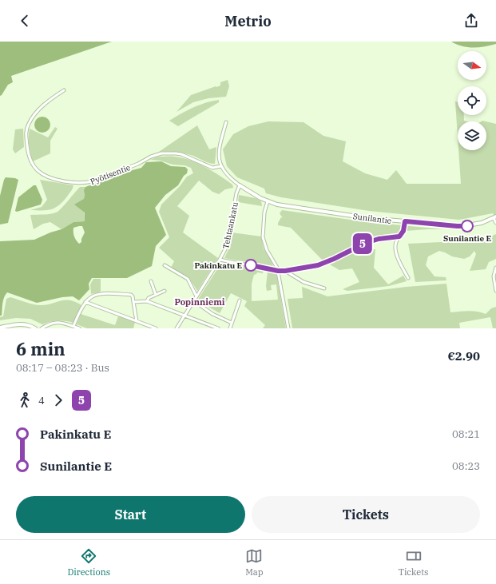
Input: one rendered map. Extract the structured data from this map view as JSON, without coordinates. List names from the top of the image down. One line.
{"streets":{"street":["Pyötisentie","Sunilantie","Tehtaankatu"]},"crossings":[["Sunilantie","Tehtaankatu"]],"districts":["Popinniemi"],"places":["Sunilantie E","Pakinkatu E"],"lines":["bus line 5"],"north":"right","page":{"header":"Metrio","on_map":"5","heading":["6 min","08:17 – 08:23 · Bus","€2.90"],"legs":["4","5"],"list":[{"name":"Pakinkatu E","value":"08:21"},{"name":"Sunilantie E","value":"08:23"}],"buttons":["Start","Tickets"],"tabs":["Directions","Map","Tickets"]}}
